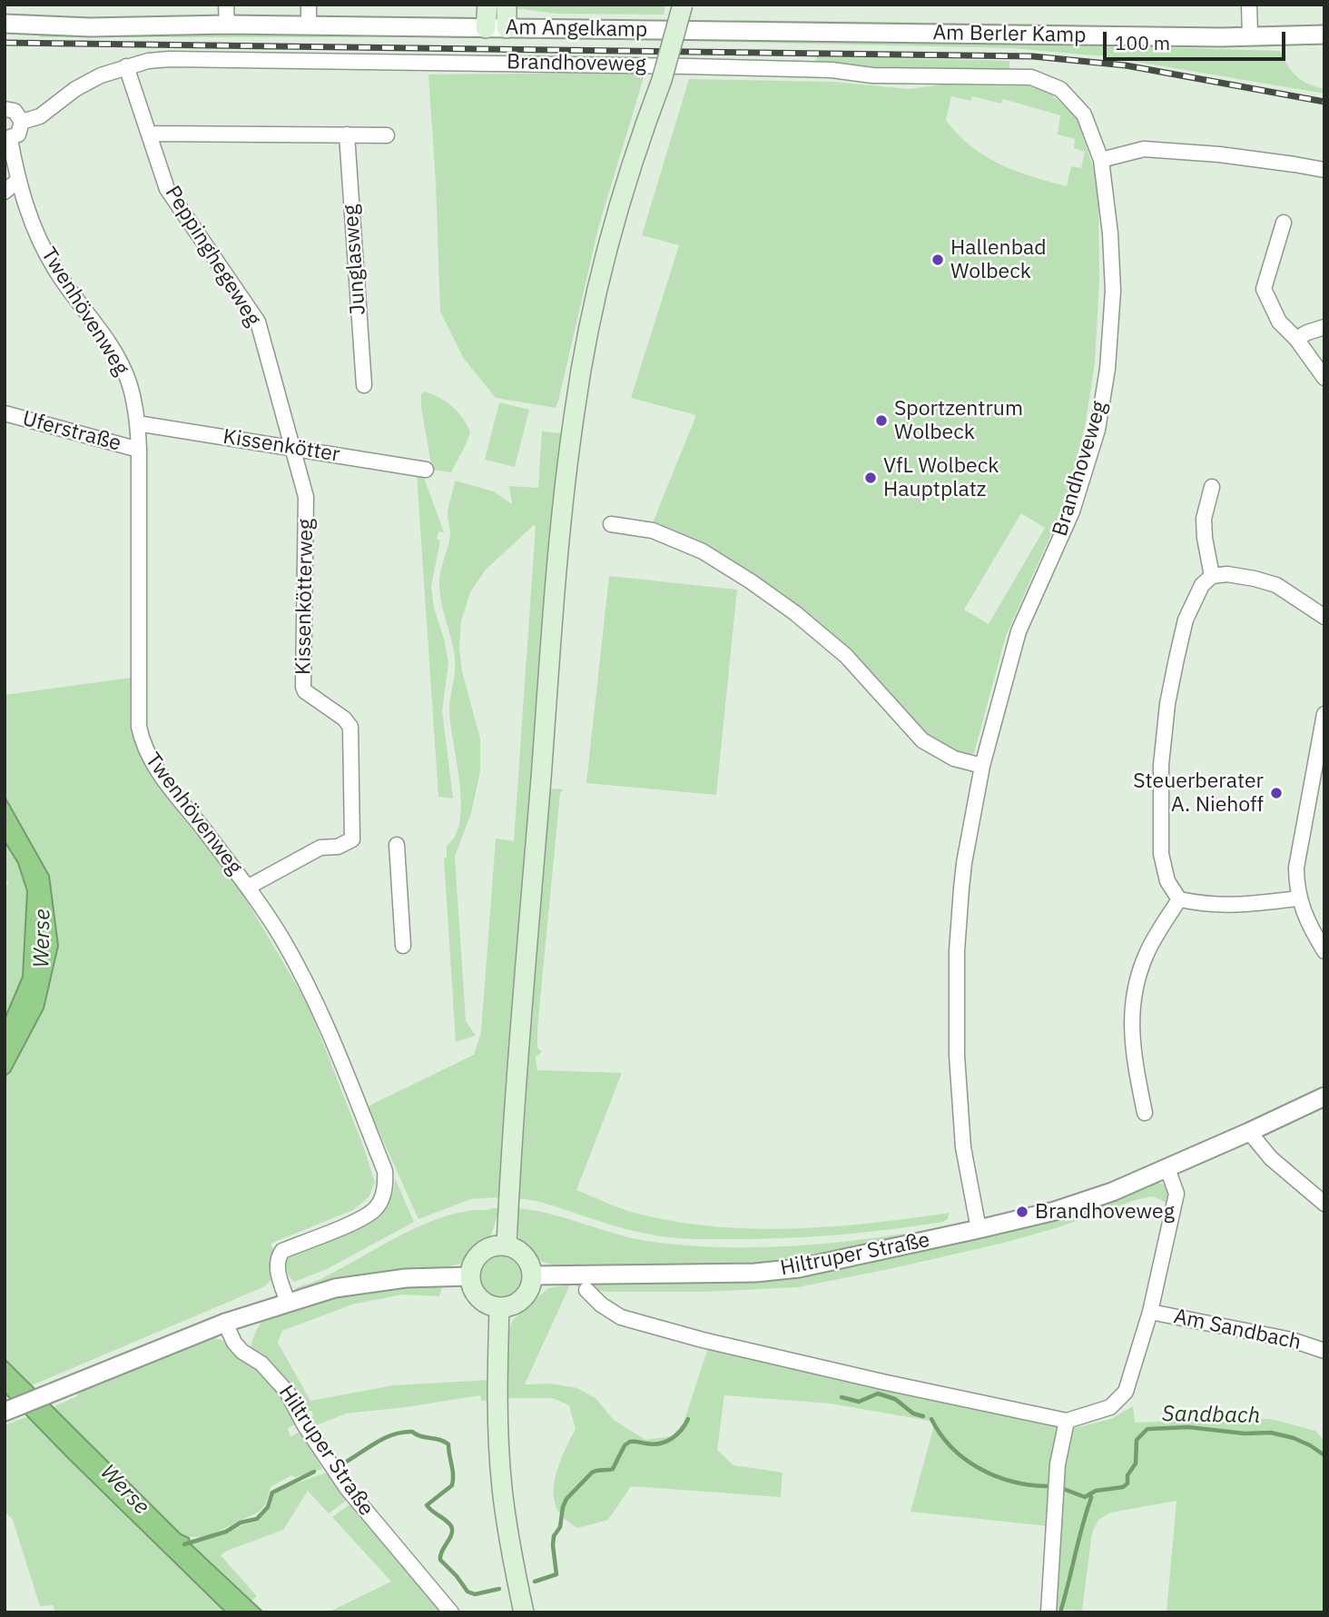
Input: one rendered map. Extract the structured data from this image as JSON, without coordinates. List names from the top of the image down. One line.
{"streets":{"street":["Am Angelkamp","Am Berler Kamp","Brandhoveweg","Peppinghegeweg","Junglasweg","Twenhövenweg","Uferstraße","Kissenkötter","Kissenkötterweg","Hiltruper Straße","Am Sandbach"]},"crossings":[["Am Angelkamp","Am Berler Kamp"],["Brandhoveweg","Peppinghegeweg"],["Brandhoveweg","Twenhövenweg"],["Brandhoveweg","Hiltruper Straße"],["Peppinghegeweg","Kissenkötter"],["Peppinghegeweg","Kissenkötterweg"],["Twenhövenweg","Uferstraße"],["Twenhövenweg","Kissenkötter"],["Twenhövenweg","Kissenkötterweg"],["Kissenkötter","Kissenkötterweg"]],"water":["Werse","Sandbach"],"places":["Hallenbad Wolbeck","Sportzentrum Wolbeck","VfL Wolbeck Hauptplatz","Steuerberater A. Niehoff","Brandhoveweg"],"scale_bar":"100 m"}
